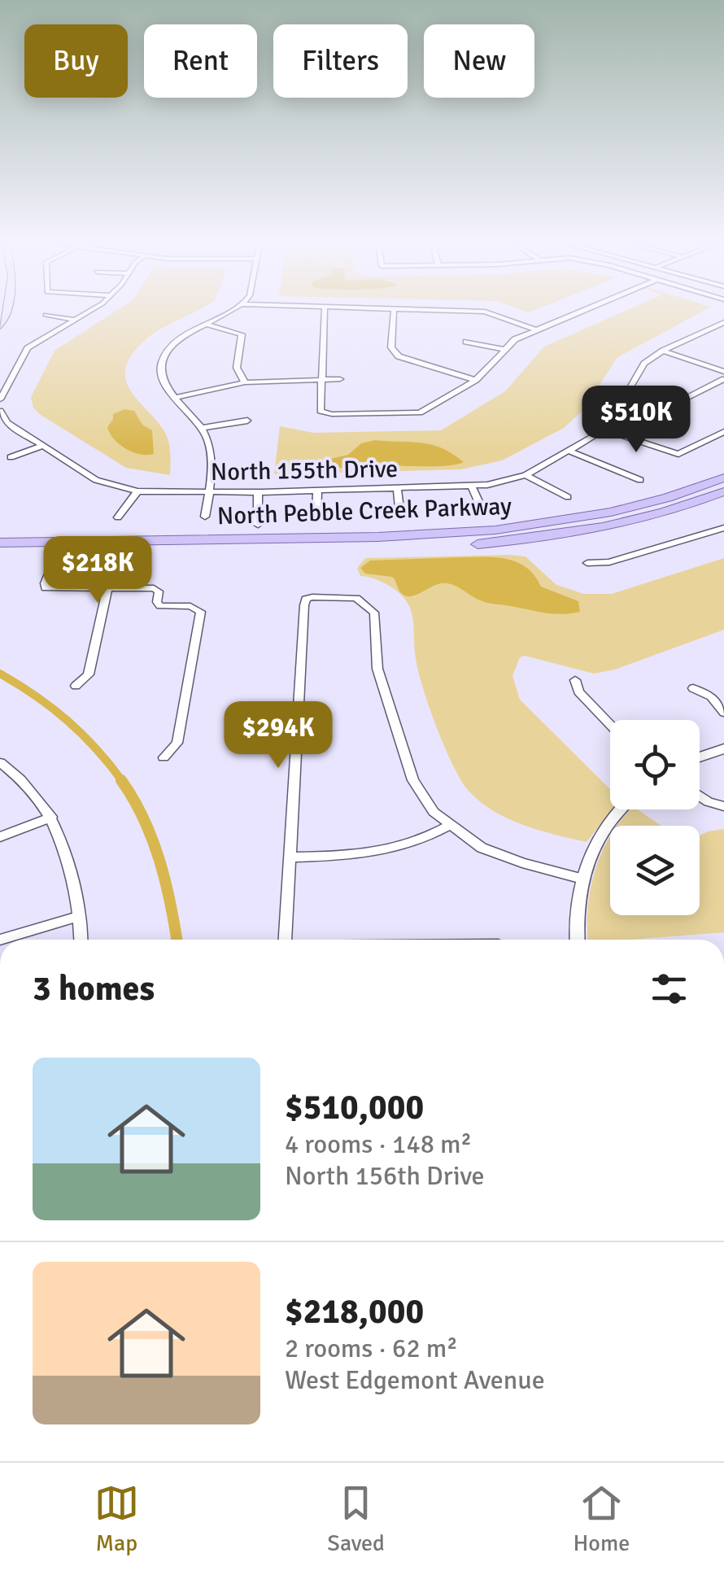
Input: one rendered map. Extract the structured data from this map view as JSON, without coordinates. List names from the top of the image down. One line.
{"streets":{"main road":["North Pebble Creek Parkway"],"street":["North 155th Drive"]},"page":{"chip":["Buy","Rent","Filters","New"],"price":["$510K","$218K","$294K"],"heading":"3 homes","list":[{"name":"$510,000","note":"4 rooms · 148 m² · North 156th Drive"},{"name":"$218,000","note":"2 rooms · 62 m² · West Edgemont Avenue"}],"tabs":["Map","Saved","Home"]}}
